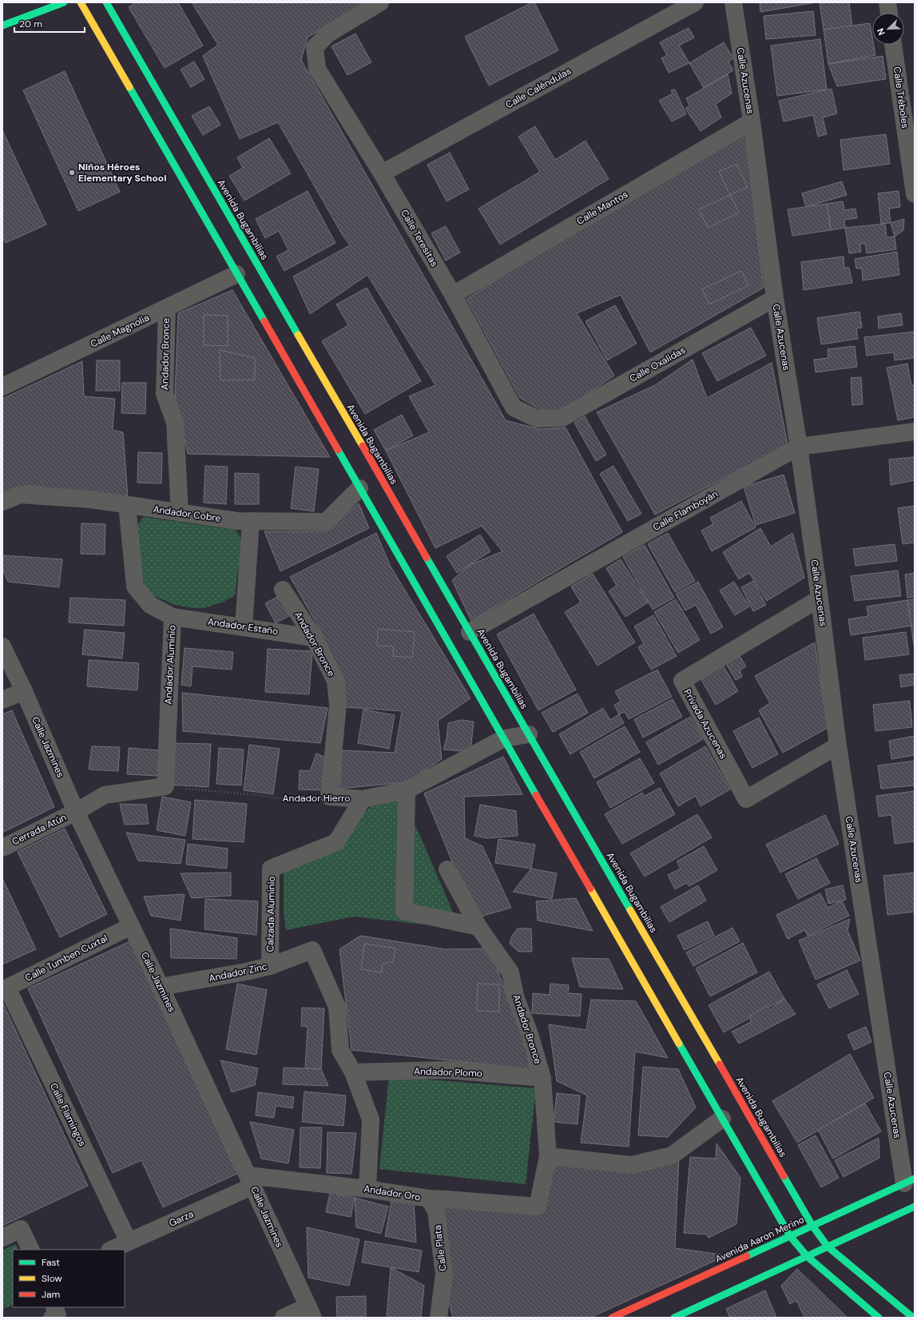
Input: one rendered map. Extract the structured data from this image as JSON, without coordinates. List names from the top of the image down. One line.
{"streets":{"main road":["Avenida Bugambilias","Avenida Aaron Merino"],"street":["Calle Azucenas","Calle Caléndulas","Calle Tréboles","Calle Mantos","Calle Teresitas","Calle Magnolia","Andador Bronce","Calle Oxalidas","Calle Flamboyán","Andador Cobre","Andador Estaño","Andador Aluminio","Privada Azucenas","Calle Jazmines","Andador Hierro","Cerrada Atún","Calzada Aluminio","Calle Tumben Cuxtal","Andador Zinc","Andador Plomo","Calle Flamingos","Andador Oro","Garza","Calle Plata"]},"crossings":[["Calle Azucenas","Calle Mantos"],["Calle Azucenas","Calle Oxalidas"],["Calle Azucenas","Calle Flamboyán"],["Calle Azucenas","Privada Azucenas"],["Calle Azucenas","Avenida Aaron Merino"],["Calle Caléndulas","Calle Teresitas"],["Calle Mantos","Calle Teresitas"],["Avenida Bugambilias","Calle Flamboyán"],["Avenida Bugambilias","Andador Hierro"],["Avenida Bugambilias","Avenida Aaron Merino"],["Calle Teresitas","Calle Oxalidas"],["Calle Magnolia","Andador Bronce"],["Andador Bronce","Andador Cobre"],["Andador Bronce","Andador Estaño"],["Andador Bronce","Andador Hierro"],["Andador Bronce","Andador Plomo"],["Andador Bronce","Andador Oro"],["Andador Cobre","Andador Aluminio"],["Andador Estaño","Andador Aluminio"],["Andador Aluminio","Andador Hierro"],["Calle Jazmines","Cerrada Atún"],["Calle Jazmines","Calle Tumben Cuxtal"],["Calle Jazmines","Andador Zinc"],["Calle Jazmines","Andador Oro"],["Calle Jazmines","Garza"],["Andador Hierro","Calzada Aluminio"],["Calzada Aluminio","Andador Zinc"],["Calle Tumben Cuxtal","Calle Flamingos"],["Andador Zinc","Andador Plomo"],["Calle Flamingos","Garza"],["Andador Oro","Garza"],["Andador Oro","Calle Plata"]],"places":["Niños Héroes Elementary School"],"legend":["Fast","Slow","Jam"],"scale_bar":"20 m","north":"bottom left"}
